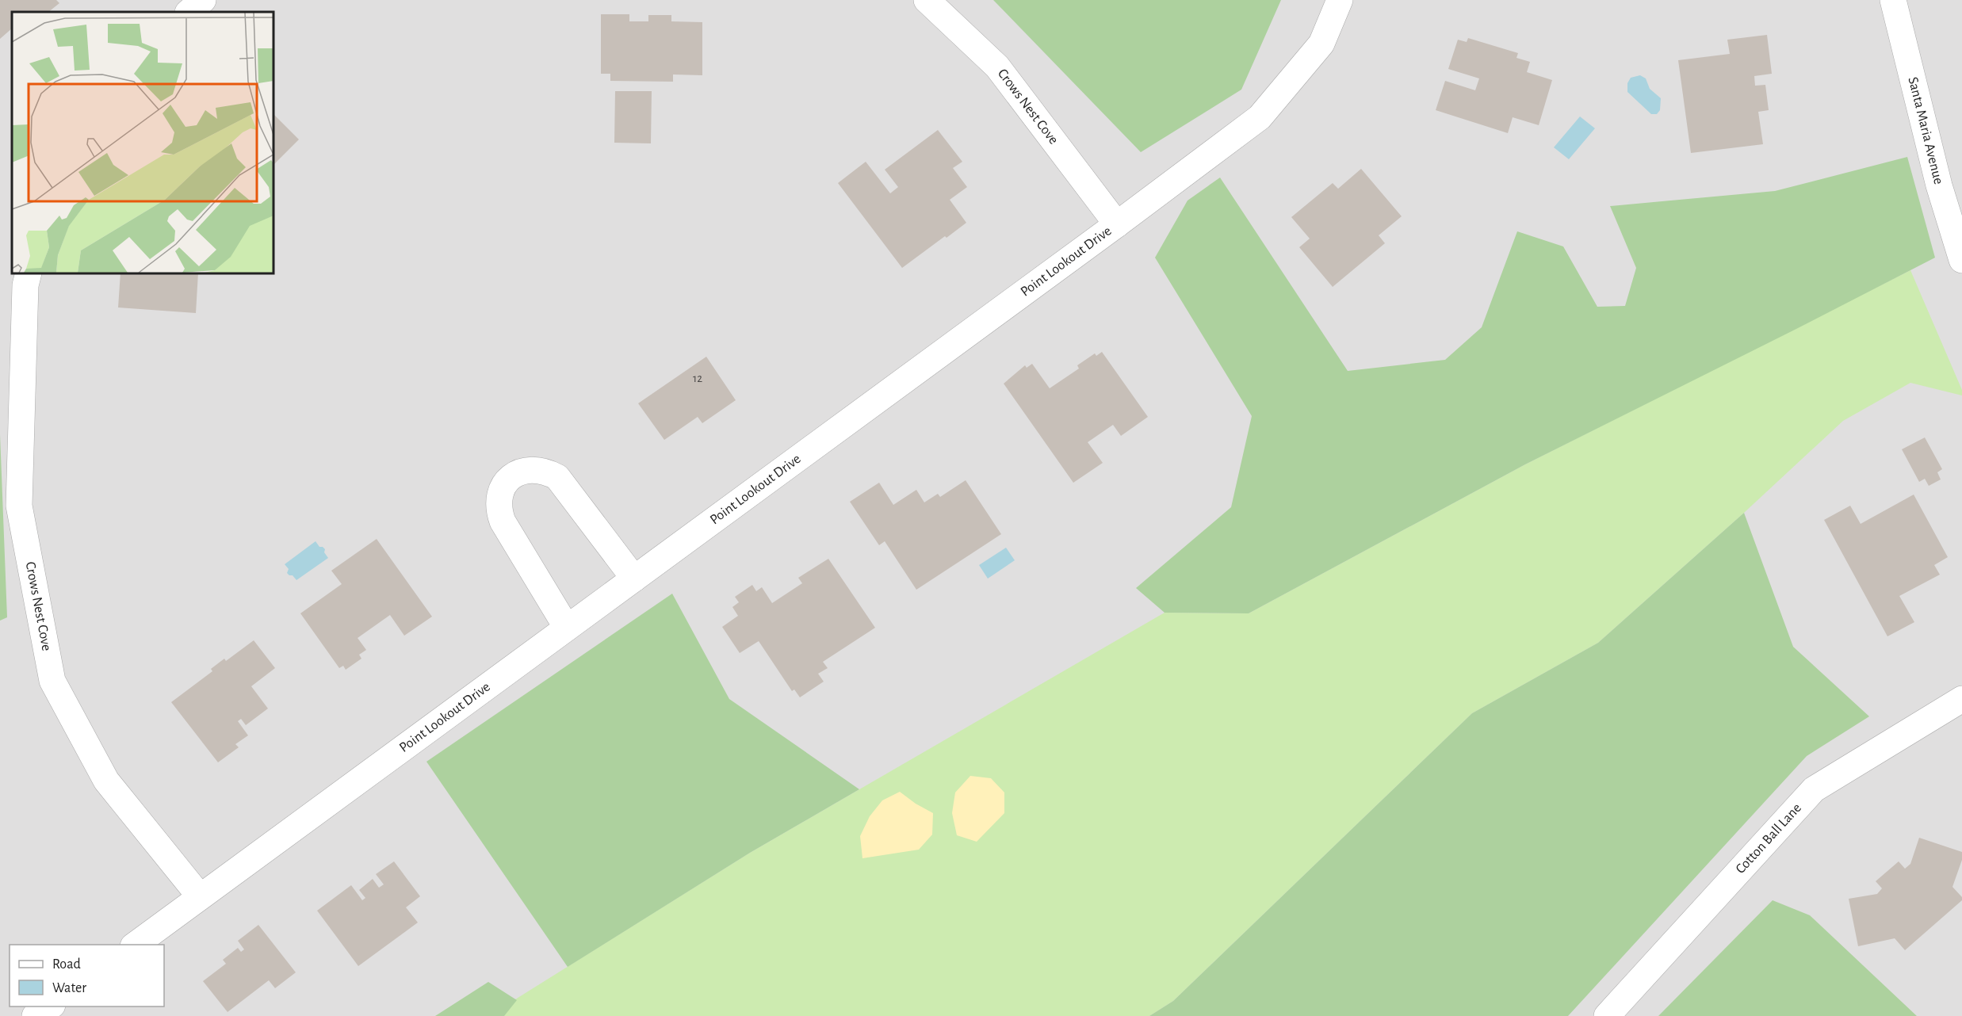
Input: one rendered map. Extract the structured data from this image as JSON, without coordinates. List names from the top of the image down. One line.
{"streets":{"street":["Crows Nest Cove","Santa Maria Avenue","Point Lookout Drive","Cotton Ball Lane"]},"crossings":[["Crows Nest Cove","Point Lookout Drive"]],"house_numbers":["12"],"legend":["Road","Water"]}
